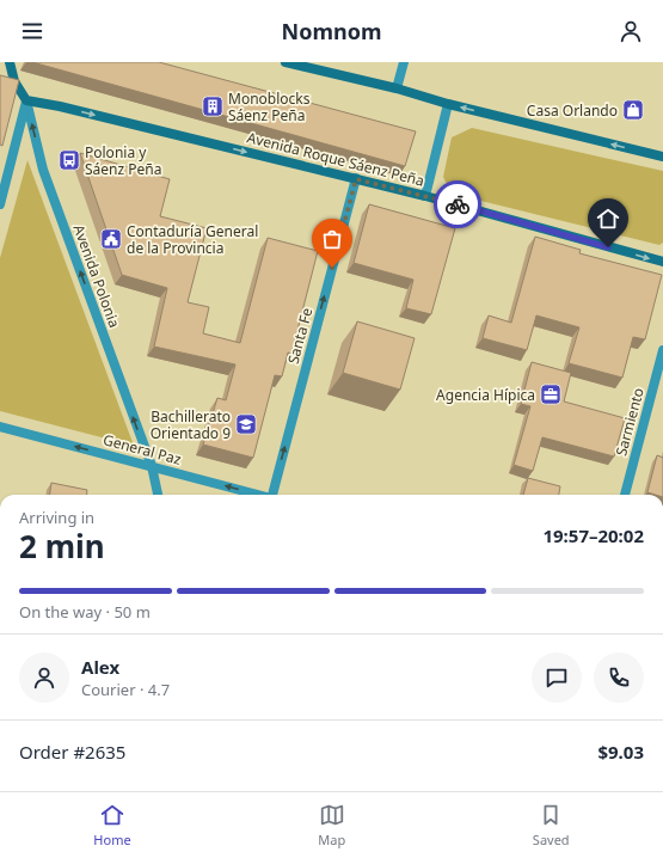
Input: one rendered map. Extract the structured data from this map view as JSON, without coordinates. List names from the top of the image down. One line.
{"streets":{"main road":["Avenida Roque Sáenz Peña","Avenida Polonia"],"street":["Santa Fe","Sarmiento","General Paz"]},"crossings":[["Avenida Roque Sáenz Peña","Avenida Polonia"],["Avenida Roque Sáenz Peña","Santa Fe"],["Avenida Polonia","General Paz"]],"one_way":["Avenida Roque Sáenz Peña","Avenida Polonia","Santa Fe","General Paz"],"places":{"building":["Monoblocks Sáenz Peña"],"shop":["Casa Orlando"],"bus stop":["Polonia y Sáenz Peña"],"public building":["Contaduría General de la Provincia"],"office":["Agencia Hípica"],"school or university":["Bachillerato Orientado 9"]},"page":{"header":"Nomnom","heading":["2 min","Arriving in","19:57–20:02"],"panel":["Alex","Courier · 4.7","Order #2635","$9.03"],"bar":"On the way · 50 m","tabs":["Home","Map","Saved"]}}
